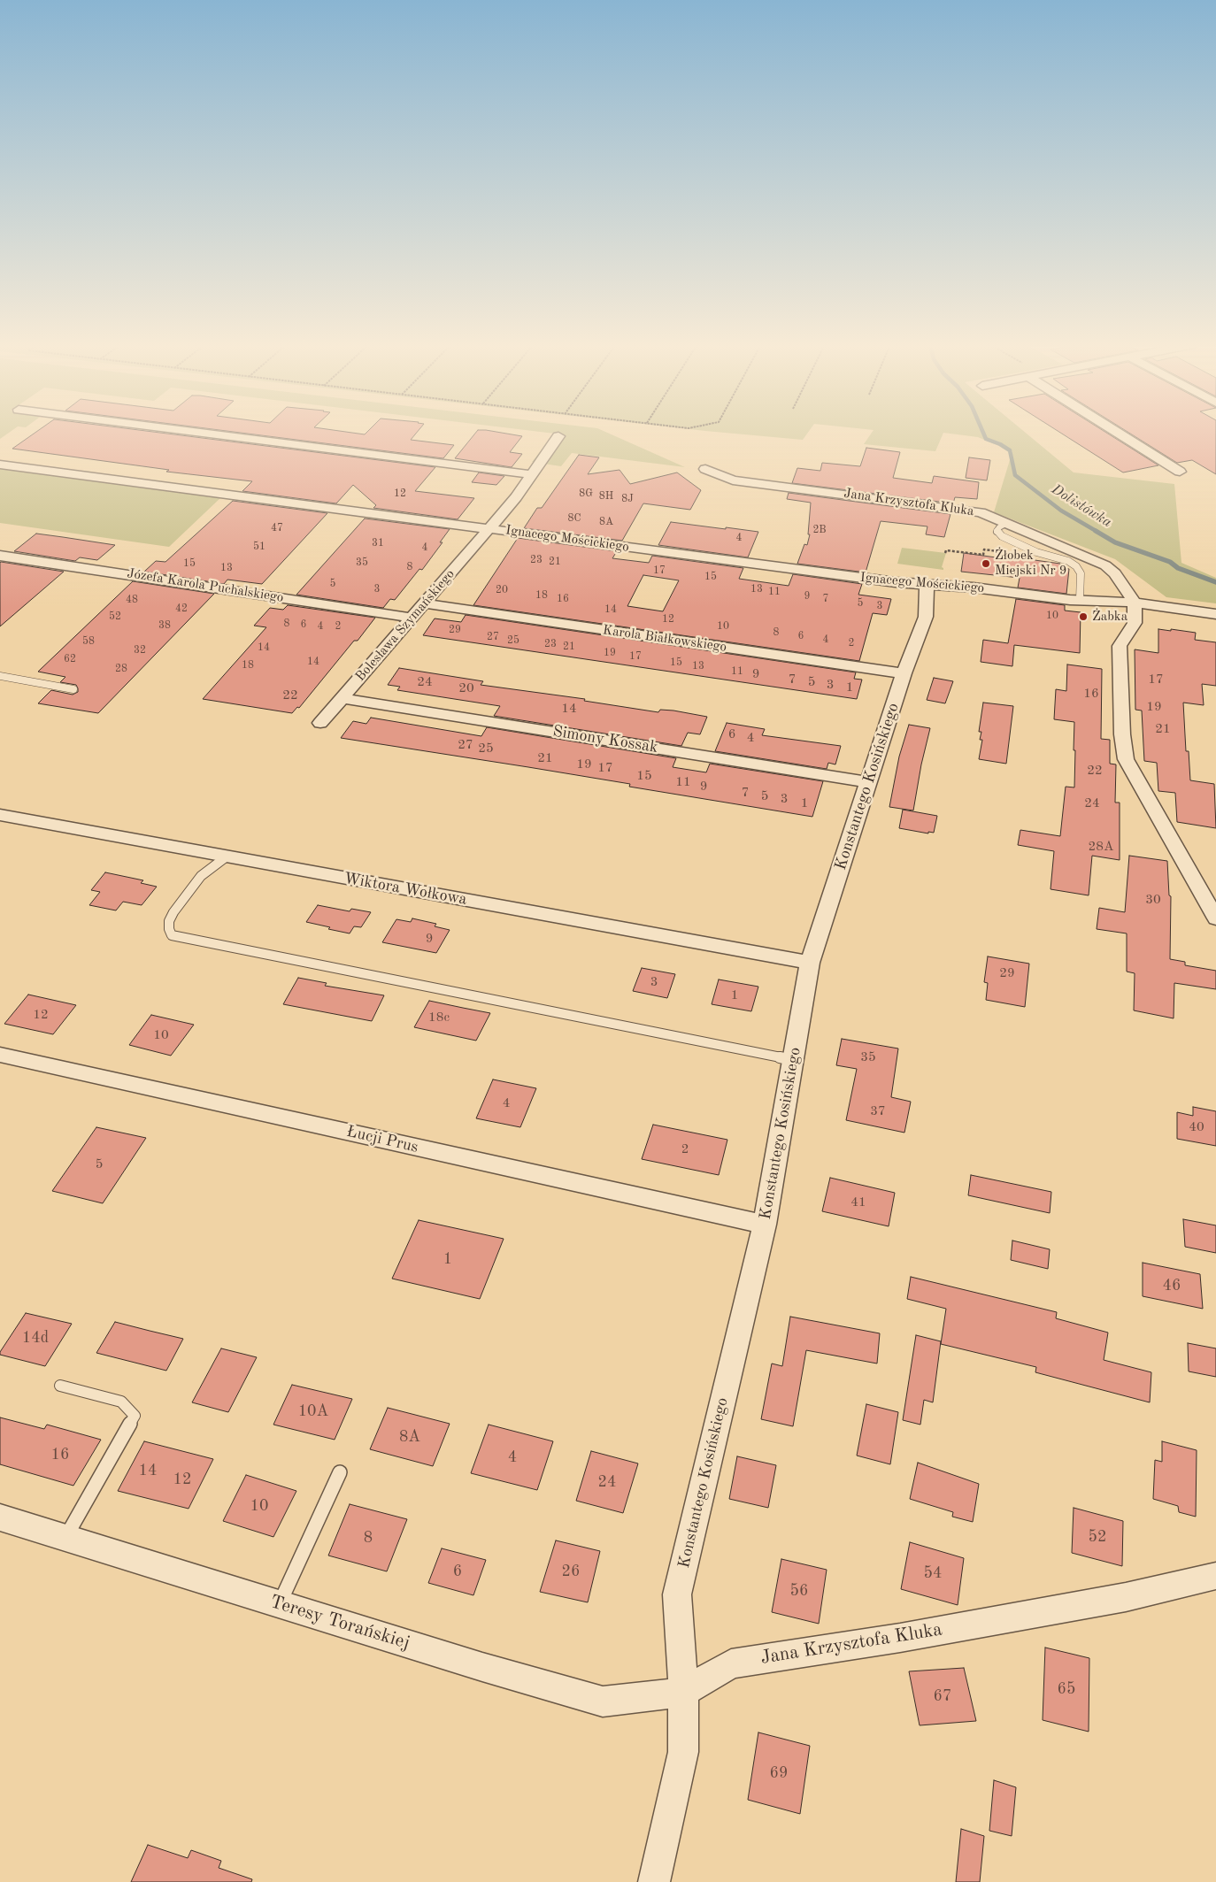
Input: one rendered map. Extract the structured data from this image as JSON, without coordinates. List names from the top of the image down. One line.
{"streets":{"street":["Jana Krzysztofa Kluka","Ignacego Mościckiego","Józefa Karola Puchalskiego","Bolesława Szymańskiego","Karola Białkowskiego","Simony Kossak","Konstantego Kosińskiego","Wiktora Wołkowa","Łucji Prus","Teresy Torańskiej"]},"crossings":[["Jana Krzysztofa Kluka","Ignacego Mościckiego"],["Jana Krzysztofa Kluka","Konstantego Kosińskiego"],["Jana Krzysztofa Kluka","Teresy Torańskiej"],["Ignacego Mościckiego","Bolesława Szymańskiego"],["Ignacego Mościckiego","Konstantego Kosińskiego"],["Józefa Karola Puchalskiego","Bolesława Szymańskiego"],["Bolesława Szymańskiego","Karola Białkowskiego"],["Bolesława Szymańskiego","Simony Kossak"],["Karola Białkowskiego","Konstantego Kosińskiego"],["Simony Kossak","Konstantego Kosińskiego"],["Konstantego Kosińskiego","Wiktora Wołkowa"],["Konstantego Kosińskiego","Łucji Prus"],["Konstantego Kosińskiego","Teresy Torańskiej"]],"water":["Dolistówka"],"places":["Żłobek Miejski Nr 9","Żabka"],"house_numbers":["12","8G","8H","8J","8C","8A","47","2B","4","31","51","4","23","21","35","15","8","13","17","15","5","3","13","20","11","18","9","16","7","48","5","3","42","14","10","52","12","8","6","38","4","2","10","29","8","6","27","4","25","58","2","23","21","14","32","19","17","62","14","15","18","13","28","11","9","7","17","24","5","3","1","20","16","22","19","14","21","6","4","27","25","21","19","17","22","15","11","9","7","5","3","1","24","28A","30","9","29","3","1","12","18c","10","35","4","37","40","2","5","41","1","46","14d","10A","8A","16","4","14","12","24","10","52","8","6","26","54","56","65","67","69"]}
